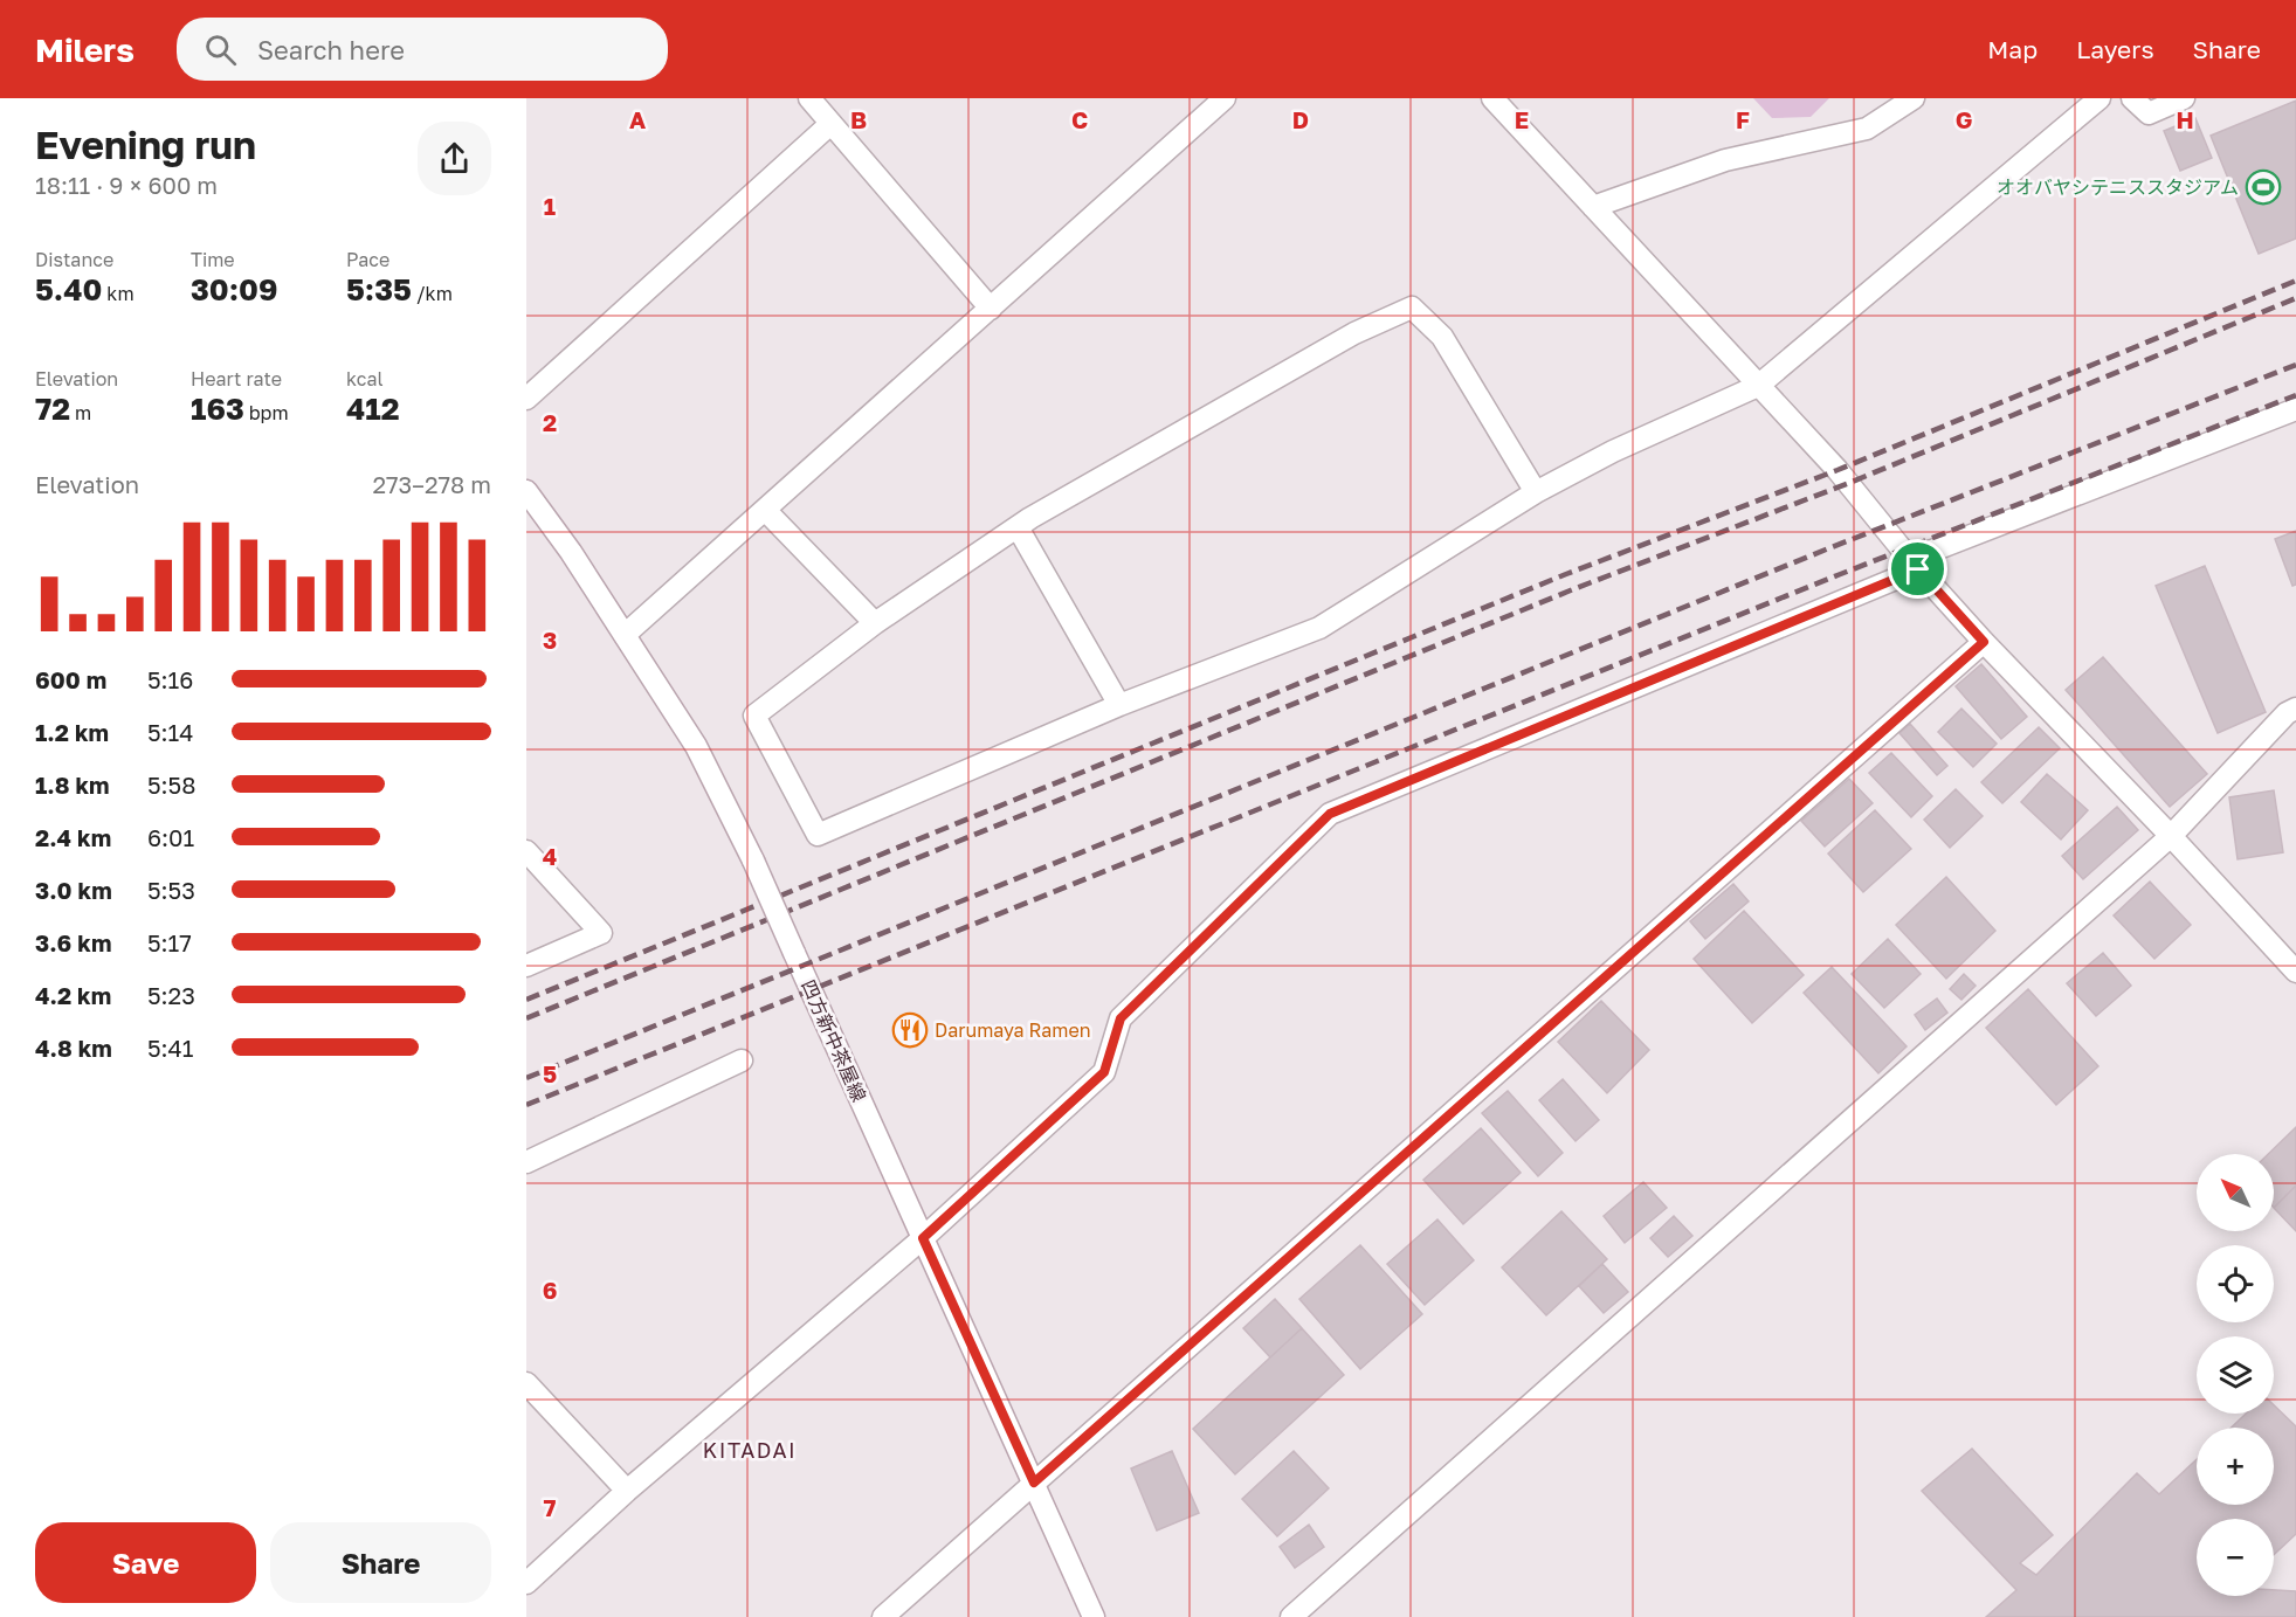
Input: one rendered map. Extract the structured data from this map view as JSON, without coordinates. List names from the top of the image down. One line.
{"streets":{"street":["四方新中茶屋線"]},"districts":["KITADAI"],"places":{"sports":["オオバヤシテニススタジアム"],"restaurant":["Darumaya Ramen"]},"north":"top left","page":{"header":"Milers","search":"Search here","nav":["Map","Layers","Share"],"heading":["Evening run","18:11 · 9 × 600 m"],"stats":[["Distance","5.40 km"],["Time","30:09"],["Pace","5:35 /km"],["Elevation","72 m"],["Heart rate","163 bpm"],["kcal","412"]],"chart":["Elevation","273–278 m"],"list":[{"name":"600 m","note":"5:16"},{"name":"1.2 km","note":"5:14"},{"name":"1.8 km","note":"5:58"},{"name":"2.4 km","note":"6:01"},{"name":"3.0 km","note":"5:53"},{"name":"3.6 km","note":"5:17"},{"name":"4.2 km","note":"5:23"},{"name":"4.8 km","note":"5:41"}],"map_buttons":["+","−"],"buttons":["Save","Share"]},"grid":{"columns":["A","B","C","D","E","F","G","H"],"rows":["1","2","3","4","5","6","7"]}}
